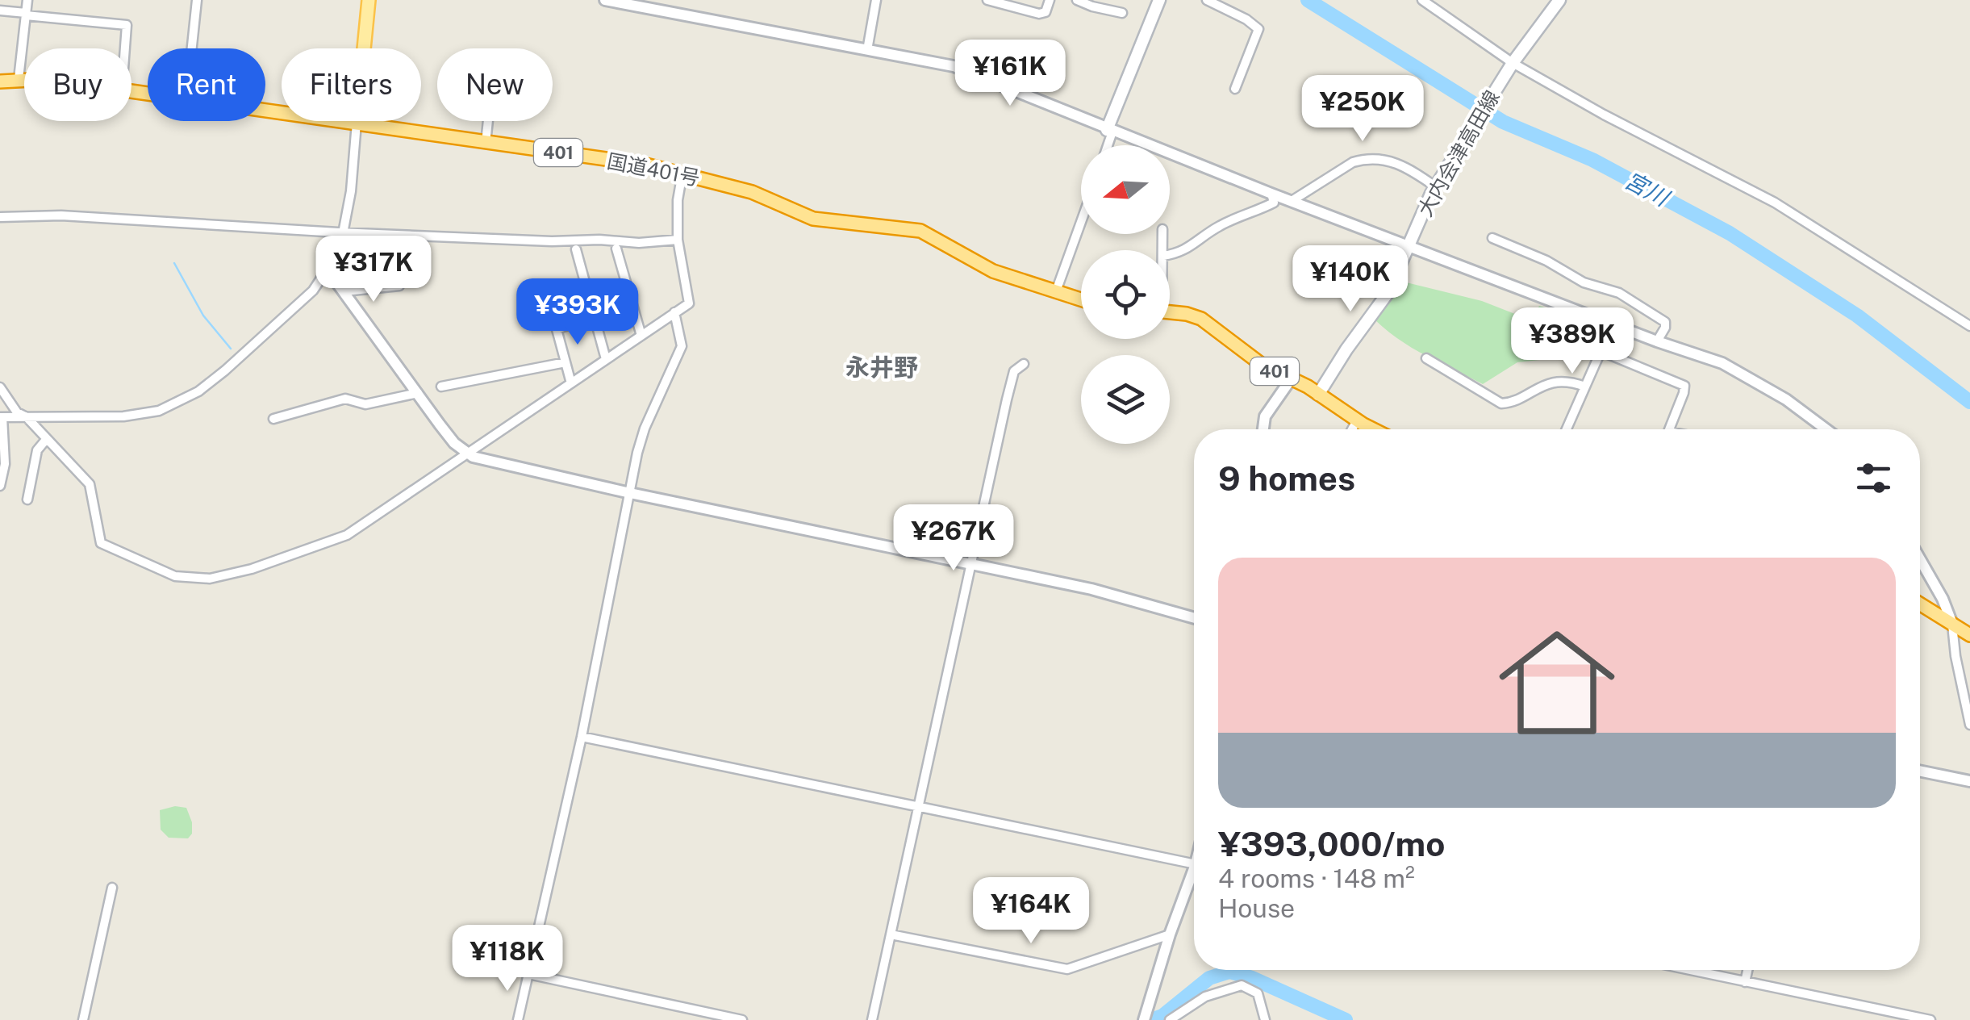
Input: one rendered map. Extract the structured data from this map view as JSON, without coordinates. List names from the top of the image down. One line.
{"streets":{"highway":["401","国道401号"],"main road":["大内会津高田線"]},"crossings":[["401","大内会津高田線"]],"districts":["永井野"],"water":["宮川"],"north":"left","page":{"price":["¥161K","¥250K","¥317K","¥140K","¥393K","¥389K","¥267K","¥164K","¥118K"],"chip":["Buy","Rent","Filters","New"],"heading":"9 homes","list":[{"name":"¥393,000/mo","note":"4 rooms · 148 m² · House"}]}}
